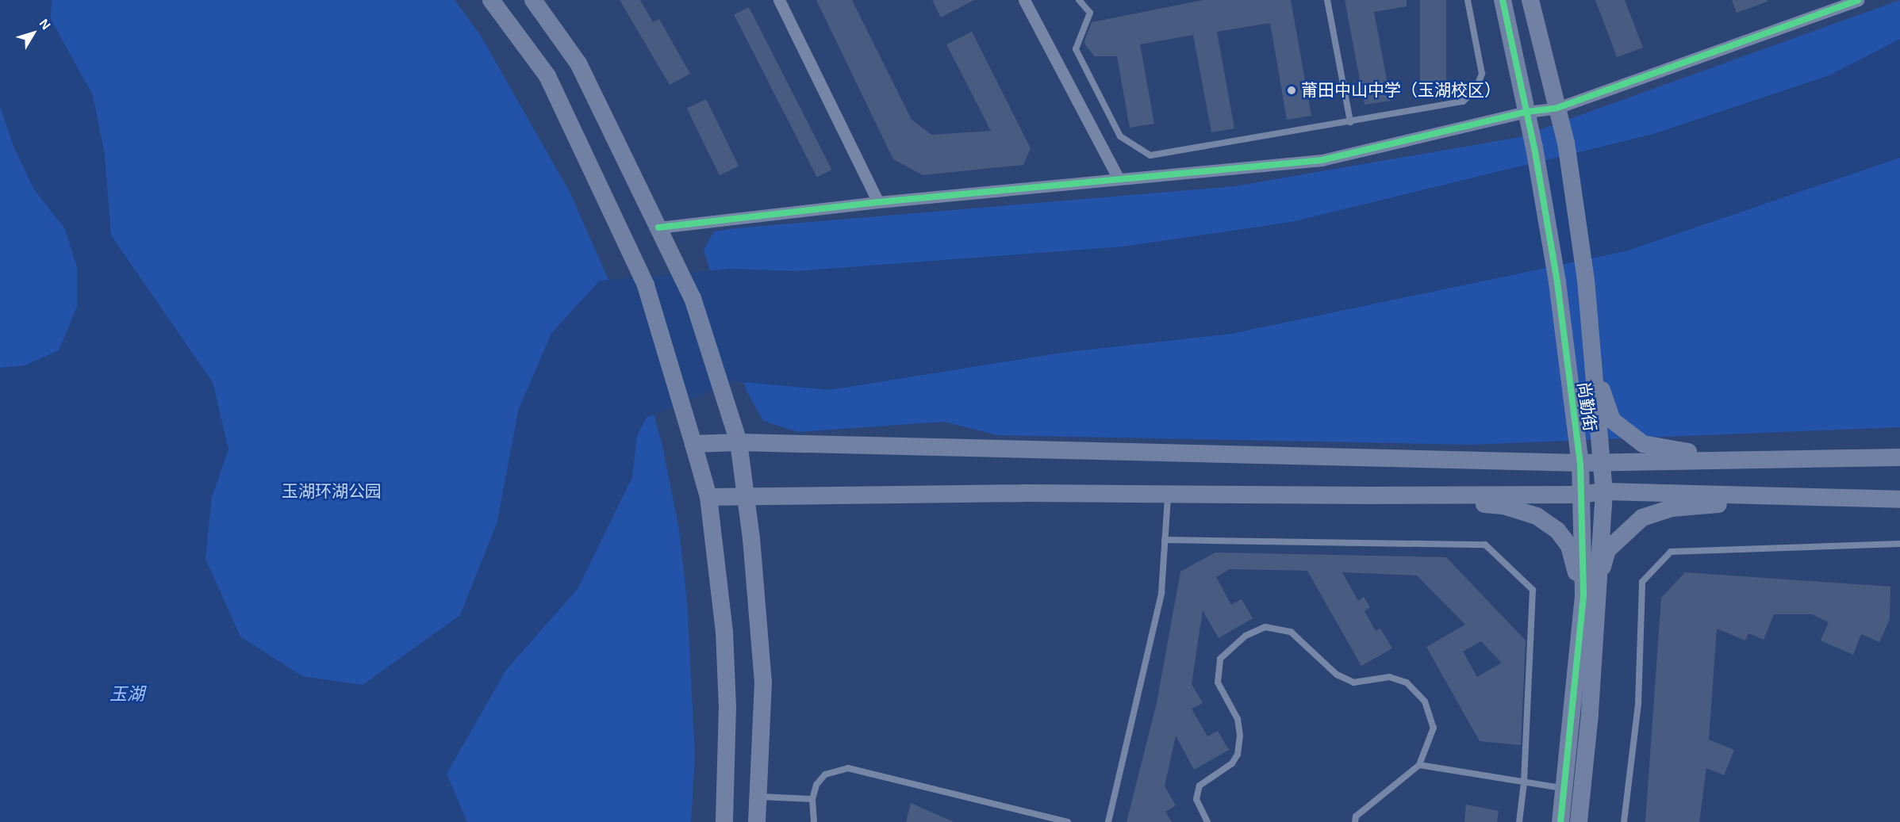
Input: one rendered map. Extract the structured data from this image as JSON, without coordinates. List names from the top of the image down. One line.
{"streets":{"main road":["尚勤街"]},"water":["玉湖"],"parks":["玉湖环湖公园"],"places":["莆田中山中学（玉湖校区）"],"north":"top right"}
